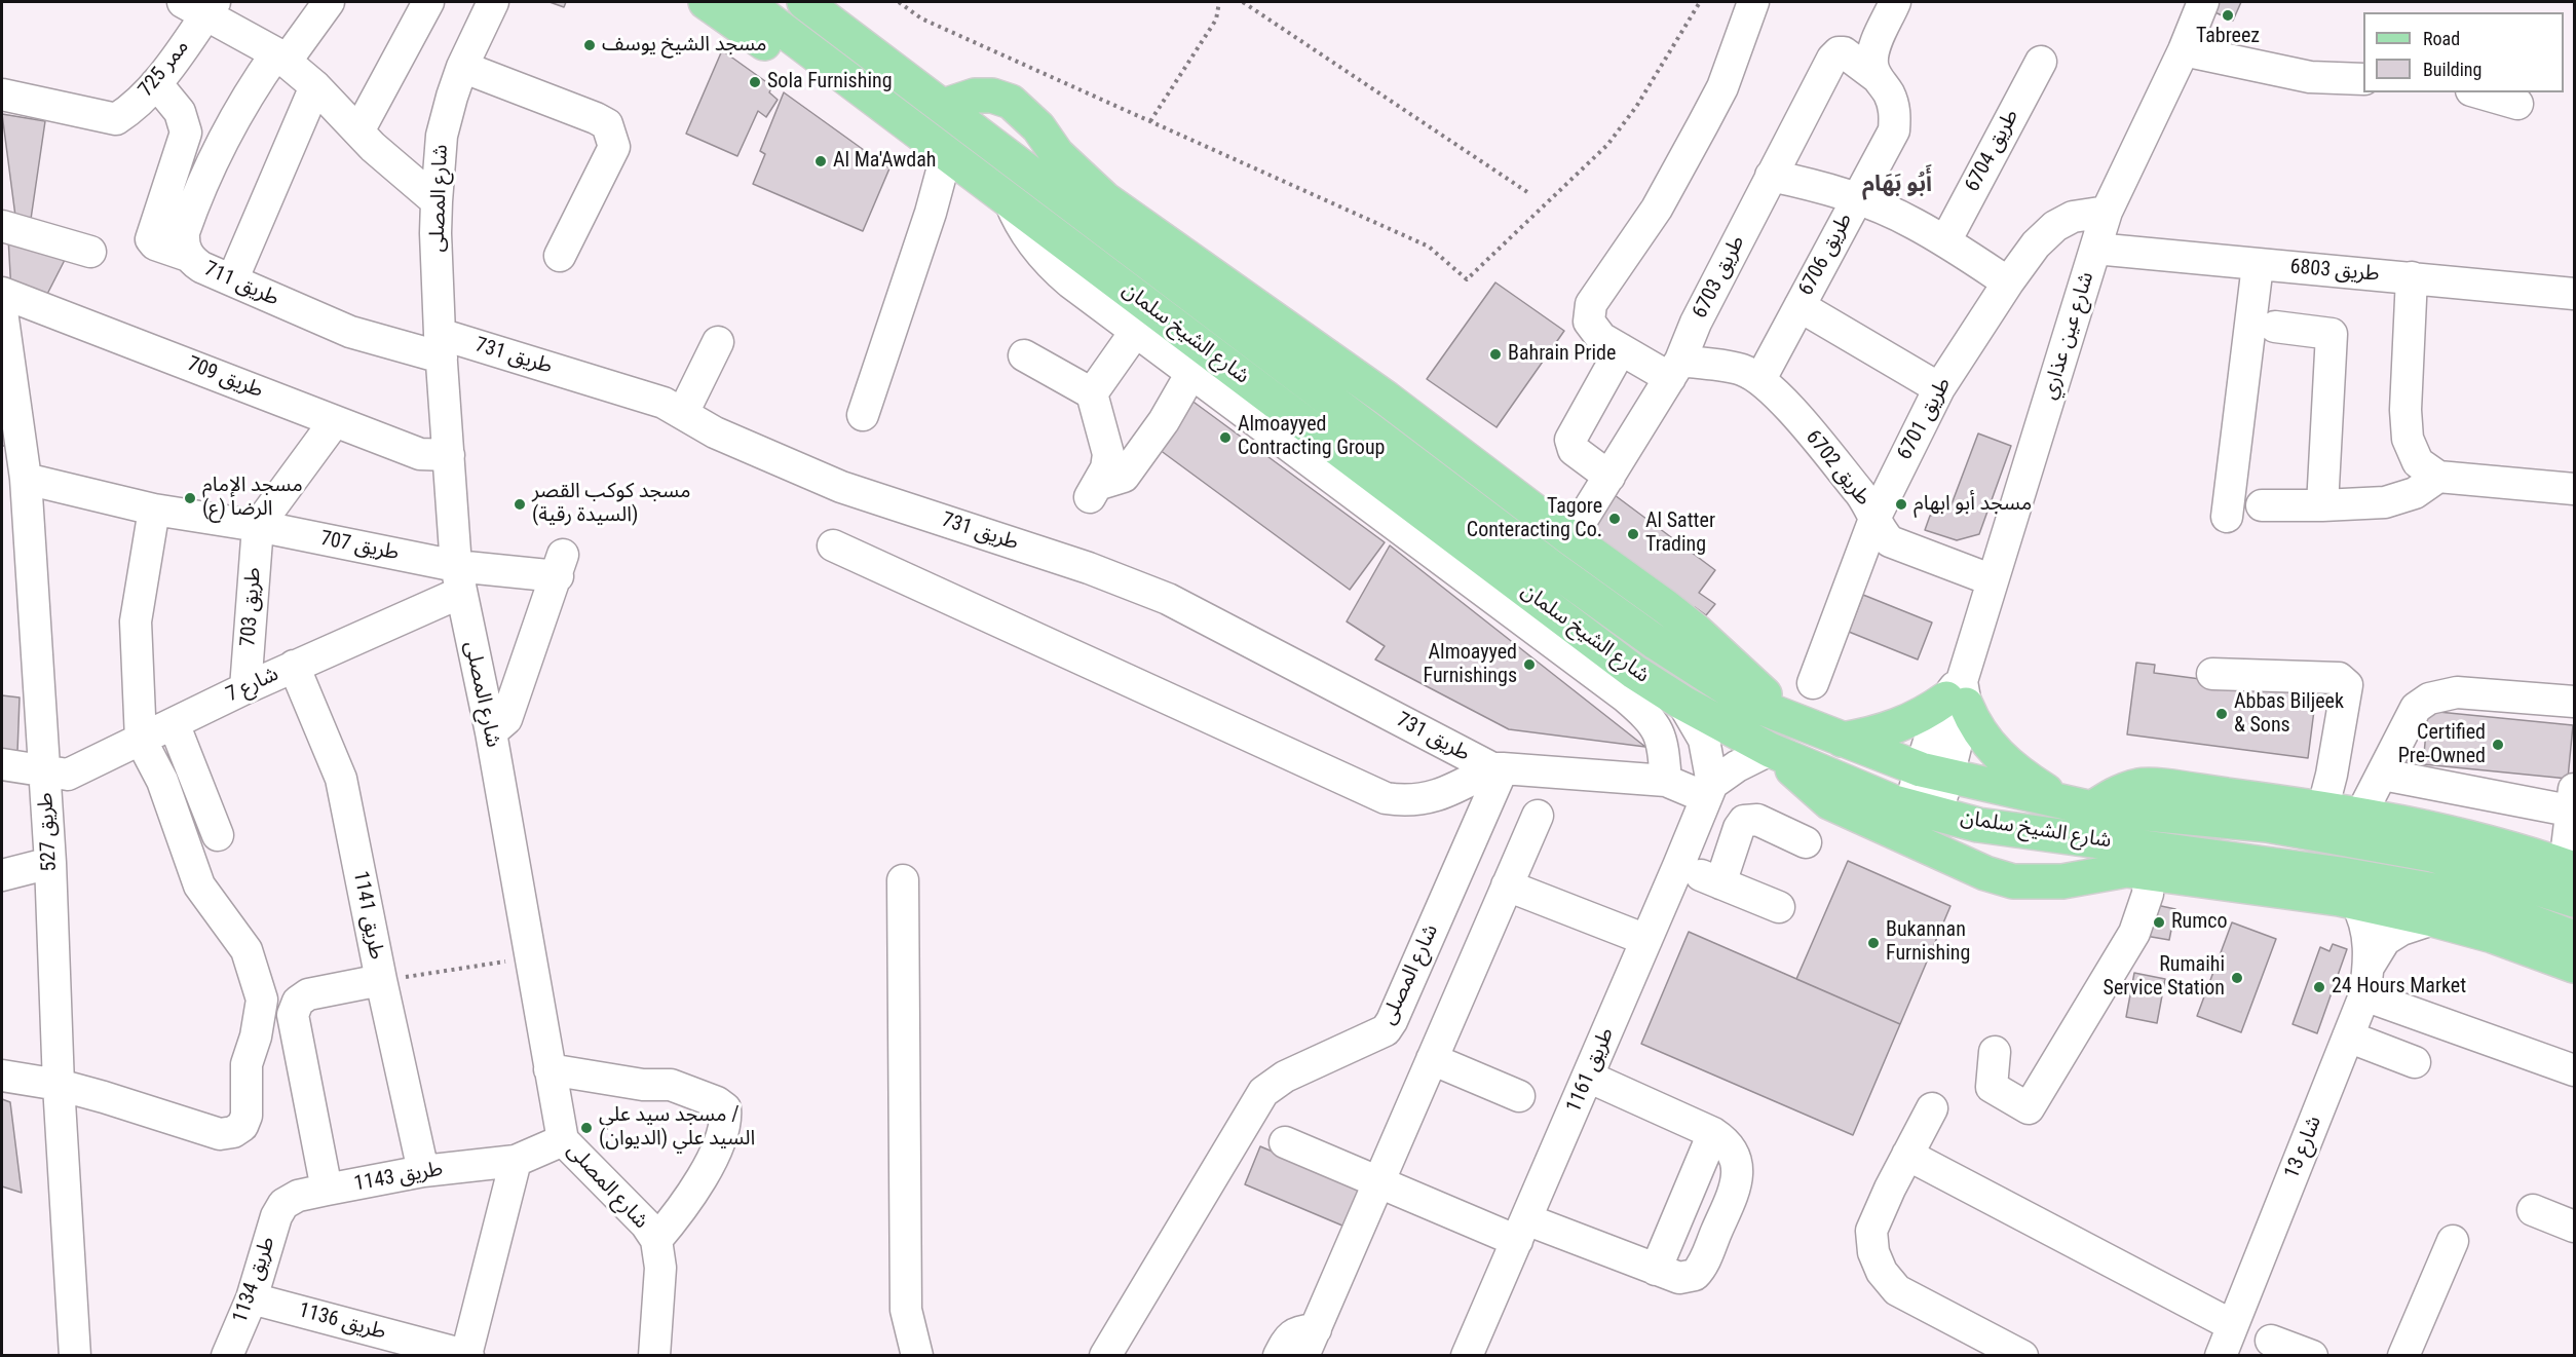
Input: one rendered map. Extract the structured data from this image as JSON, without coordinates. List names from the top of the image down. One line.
{"streets":{"main road":["شارع الشيخ سلمان"],"street":["ممر 725","طريق 6704","شارع المصلى","طريق 6706","طريق 6803","طريق 6703","طريق 711","شارع عين عذاري","طريق 731","طريق 709","طريق 6701","طريق 6702","طريق 707","طريق 703","شارع 7","طريق 527","طريق 1141","طريق 1161","شارع 13","طريق 1143","طريق 1134","طريق 1136"]},"crossings":[["شارع المصلى","طريق 711"],["شارع المصلى","طريق 731"],["شارع المصلى","طريق 709"],["شارع المصلى","طريق 707"],["شارع المصلى","شارع 7"],["شارع المصلى","طريق 1143"],["طريق 6706","طريق 6703"],["طريق 6706","طريق 6701"],["طريق 6706","طريق 6702"],["طريق 6803","شارع عين عذاري"],["طريق 6703","طريق 6702"],["طريق 711","طريق 731"],["شارع الشيخ سلمان","شارع عين عذاري"],["شارع عين عذاري","طريق 6701"],["شارع عين عذاري","طريق 6702"],["طريق 6701","طريق 6702"],["طريق 707","طريق 703"],["طريق 707","شارع 7"],["طريق 707","طريق 527"],["طريق 703","شارع 7"],["شارع 7","طريق 527"],["شارع 7","طريق 1141"],["طريق 1141","طريق 1143"],["طريق 1143","طريق 1134"],["طريق 1134","طريق 1136"]],"districts":["أَبُو بَهَام"],"places":["Tabreez","مسجد الشيخ يوسف","Sola Furnishing","Al Ma'Awdah","Bahrain Pride","Almoayyed Contracting Group","مسجد الإمام الرضا (ع)","مسجد كوكب القصر (السيدة رقية)","مسجد أبو ابهام","Tagore Conteracting Co.","Al Satter Trading","Almoayyed Furnishings","Abbas Biljeek & Sons","Certified Pre-Owned","Rumco","Bukannan Furnishing","Rumaihi Service Station","24 Hours Market","مسجد سيد علي / السيد علي (الديوان)"],"legend":["Road","Building"]}
